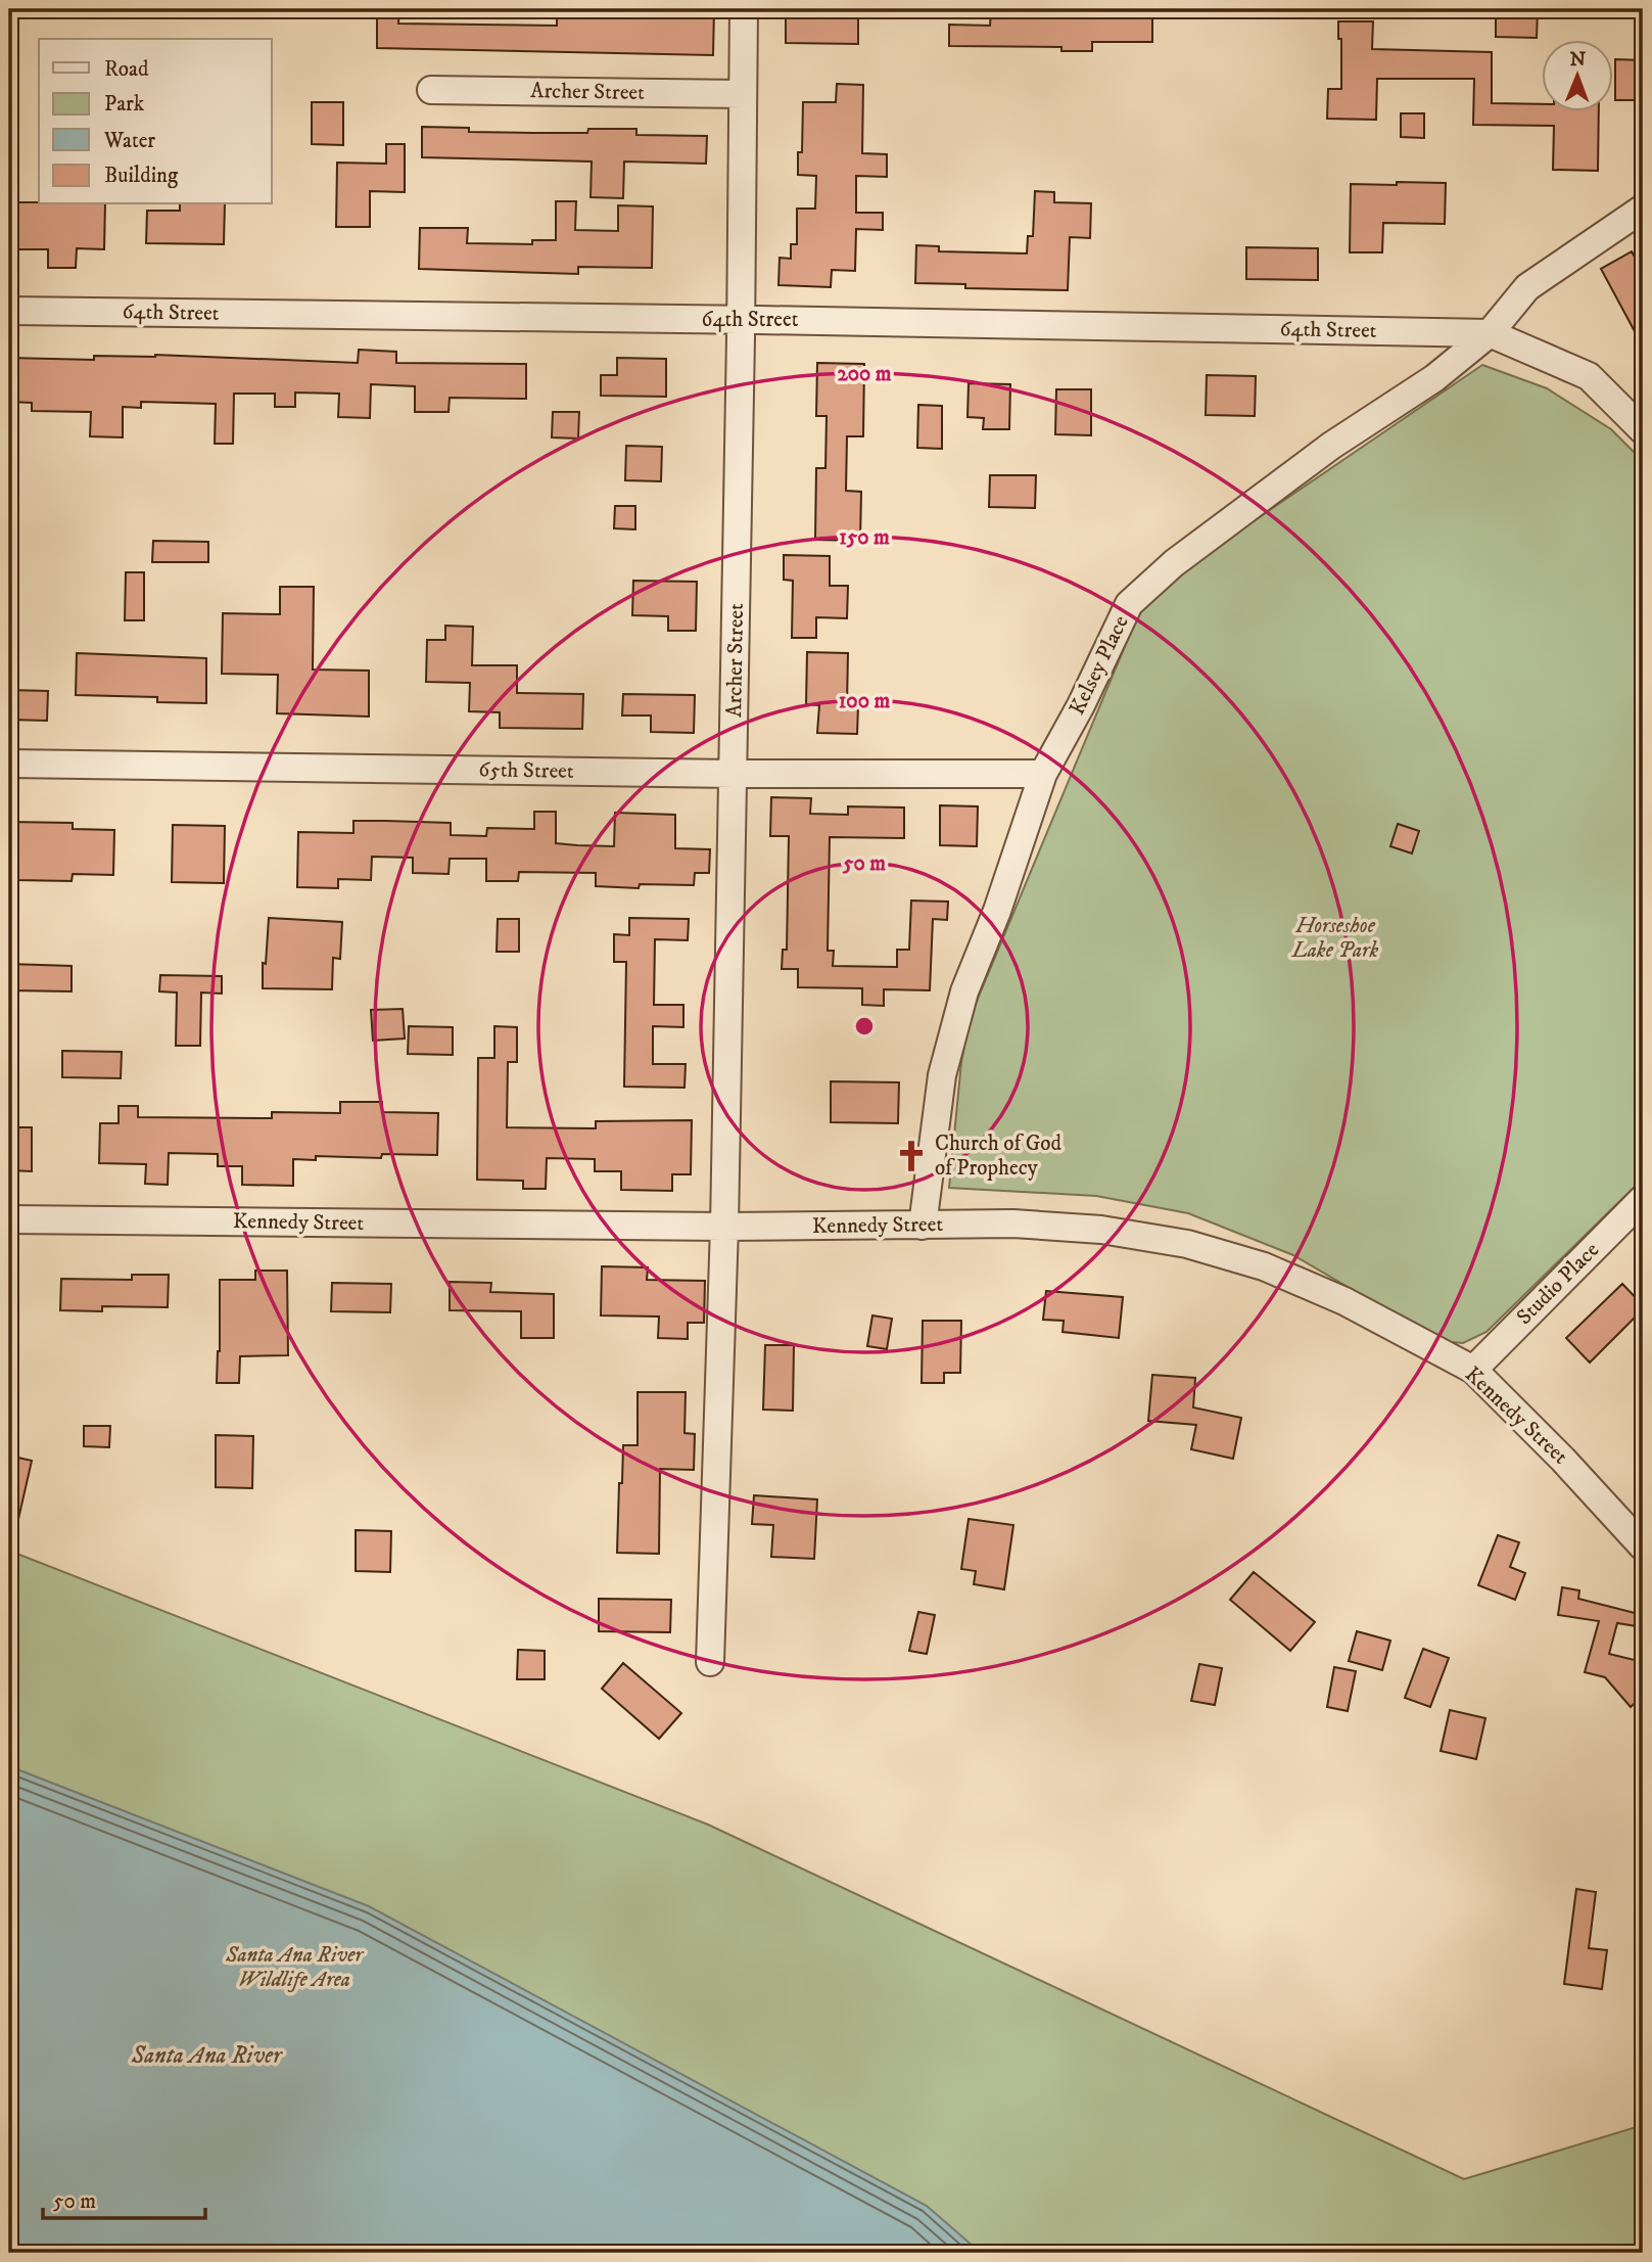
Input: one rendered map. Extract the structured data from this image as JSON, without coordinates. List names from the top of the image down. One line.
{"streets":{"street":["Archer Street","64th Street","Kelsey Place","65th Street","Kennedy Street","Studio Place"]},"crossings":[["Archer Street","64th Street"],["Archer Street","65th Street"],["Archer Street","Kennedy Street"],["64th Street","Kelsey Place"],["Kelsey Place","65th Street"],["Kelsey Place","Kennedy Street"],["Kennedy Street","Studio Place"]],"water":["Santa Ana River"],"parks":["Horseshoe Lake Park","Santa Ana River Wildlife Area"],"places":{"church":["Church of God of Prophecy"]},"legend":["Road","Park","Water","Building"],"scale_bar":"50 m","north":"top","rings":["200 m","150 m","100 m","50 m"]}
